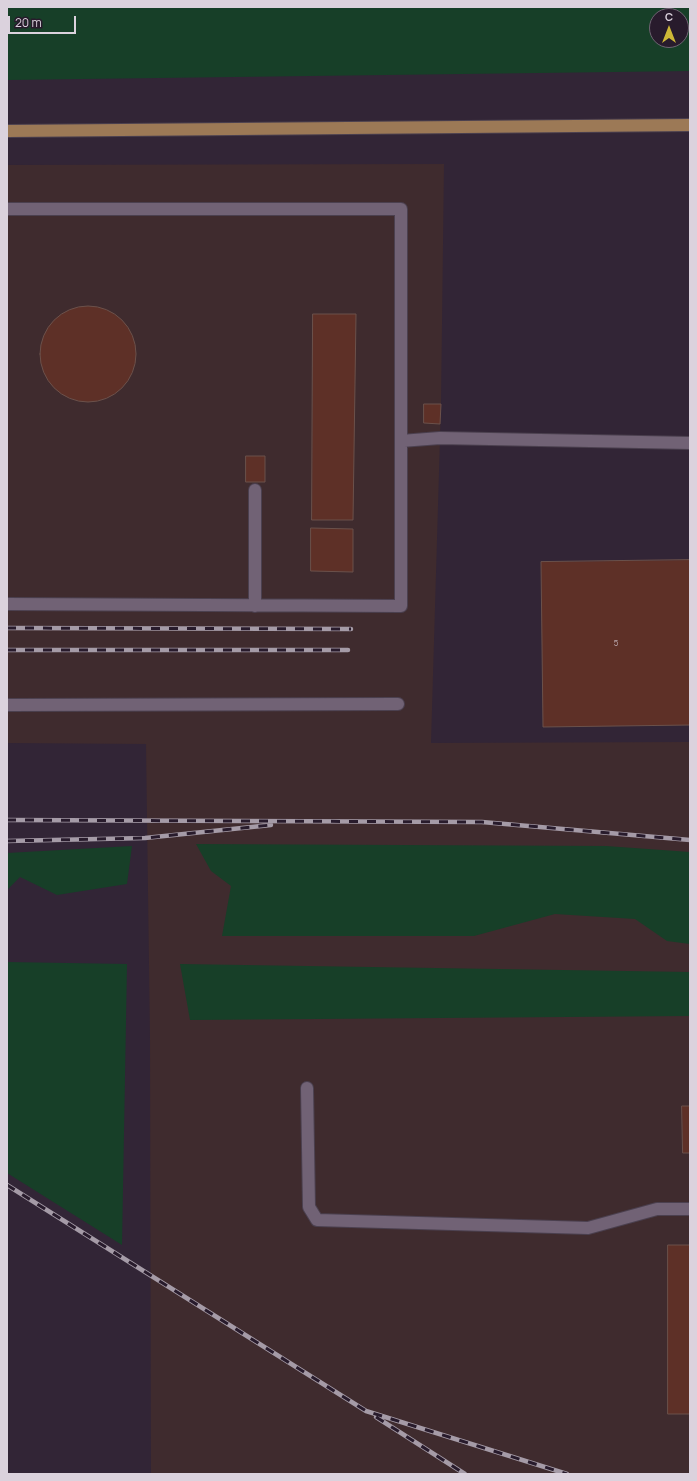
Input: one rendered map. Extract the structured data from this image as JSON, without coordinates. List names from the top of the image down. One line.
{"house_numbers":["5"],"scale_bar":"20 m","north":"top"}
